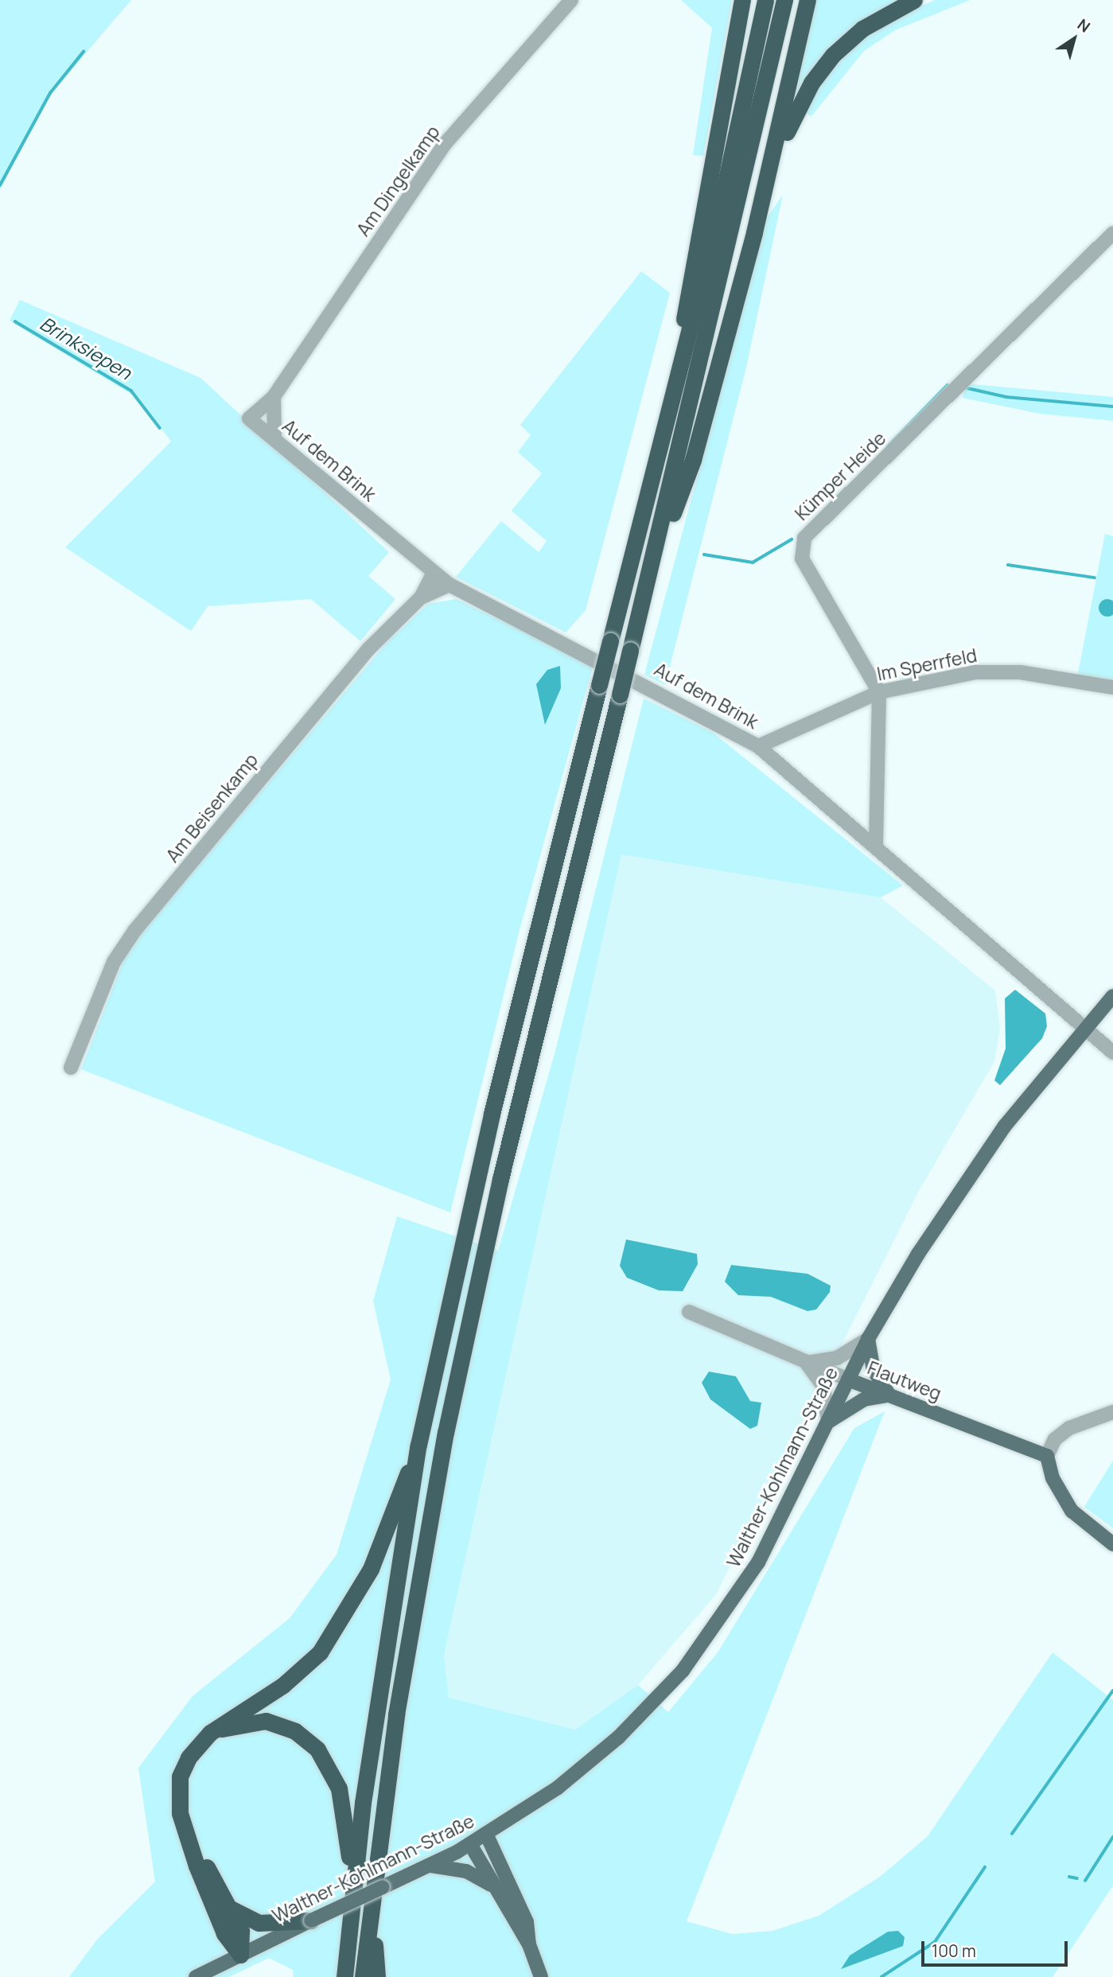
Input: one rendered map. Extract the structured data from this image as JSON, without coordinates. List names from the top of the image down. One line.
{"streets":{"main road":["Flautweg","Walther-Kohlmann-Straße"],"street":["Am Dingelkamp","Auf dem Brink","Kümper Heide","Im Sperrfeld","Am Beisenkamp"]},"crossings":[["Am Dingelkamp","Auf dem Brink"],["Auf dem Brink","Im Sperrfeld"],["Auf dem Brink","Am Beisenkamp"],["Auf dem Brink","Walther-Kohlmann-Straße"],["Kümper Heide","Im Sperrfeld"],["Flautweg","Walther-Kohlmann-Straße"]],"water":["Brinksiepen"],"scale_bar":"100 m","north":"top right"}
